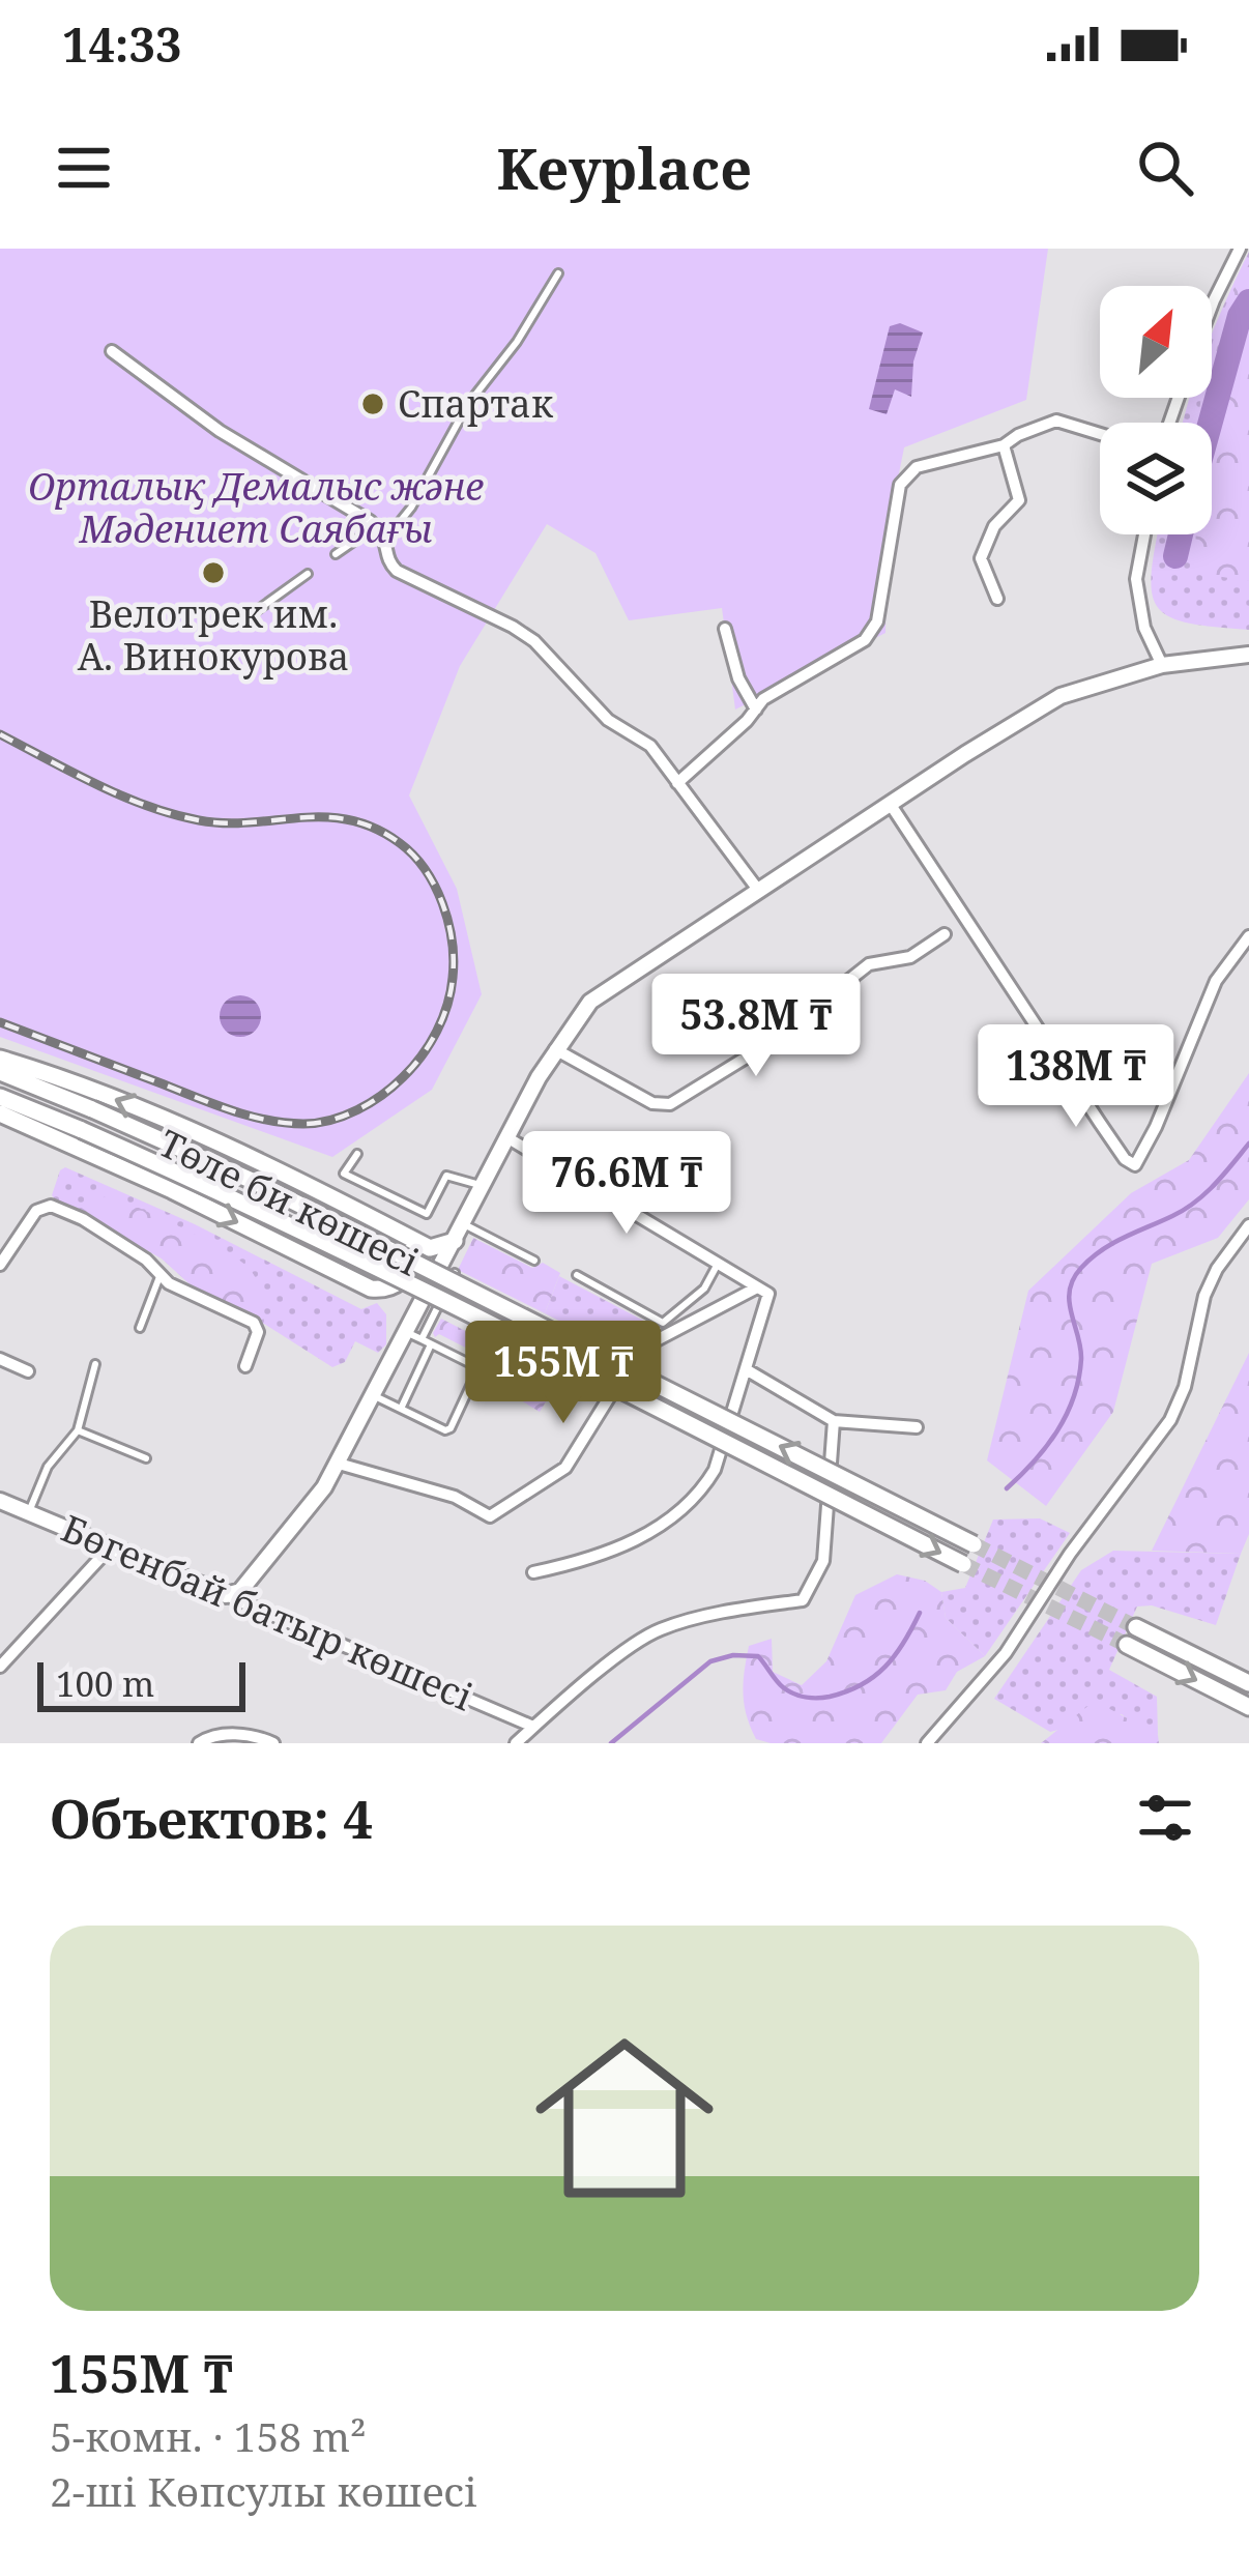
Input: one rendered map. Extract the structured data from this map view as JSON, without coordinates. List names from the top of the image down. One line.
{"streets":{"main road":["Төле би көшесі"],"street":["Бөгенбай батыр көшесі"]},"parks":["Орталық Демалыс және Мәдениет Саябағы"],"places":["Спартак","Велотрек им. А. Винокурова"],"scale_bar":"100 m","north":"top right","page":{"status":"14:33","header":"Keyplace","price":["53.8M ₸","138M ₸","76.6M ₸","155M ₸"],"scale":"100 m","heading":"Объектов: 4","list":[{"name":"155M ₸","note":"5-комн. · 158 m² · 2-ші Көпсулы көшесі"}]}}
